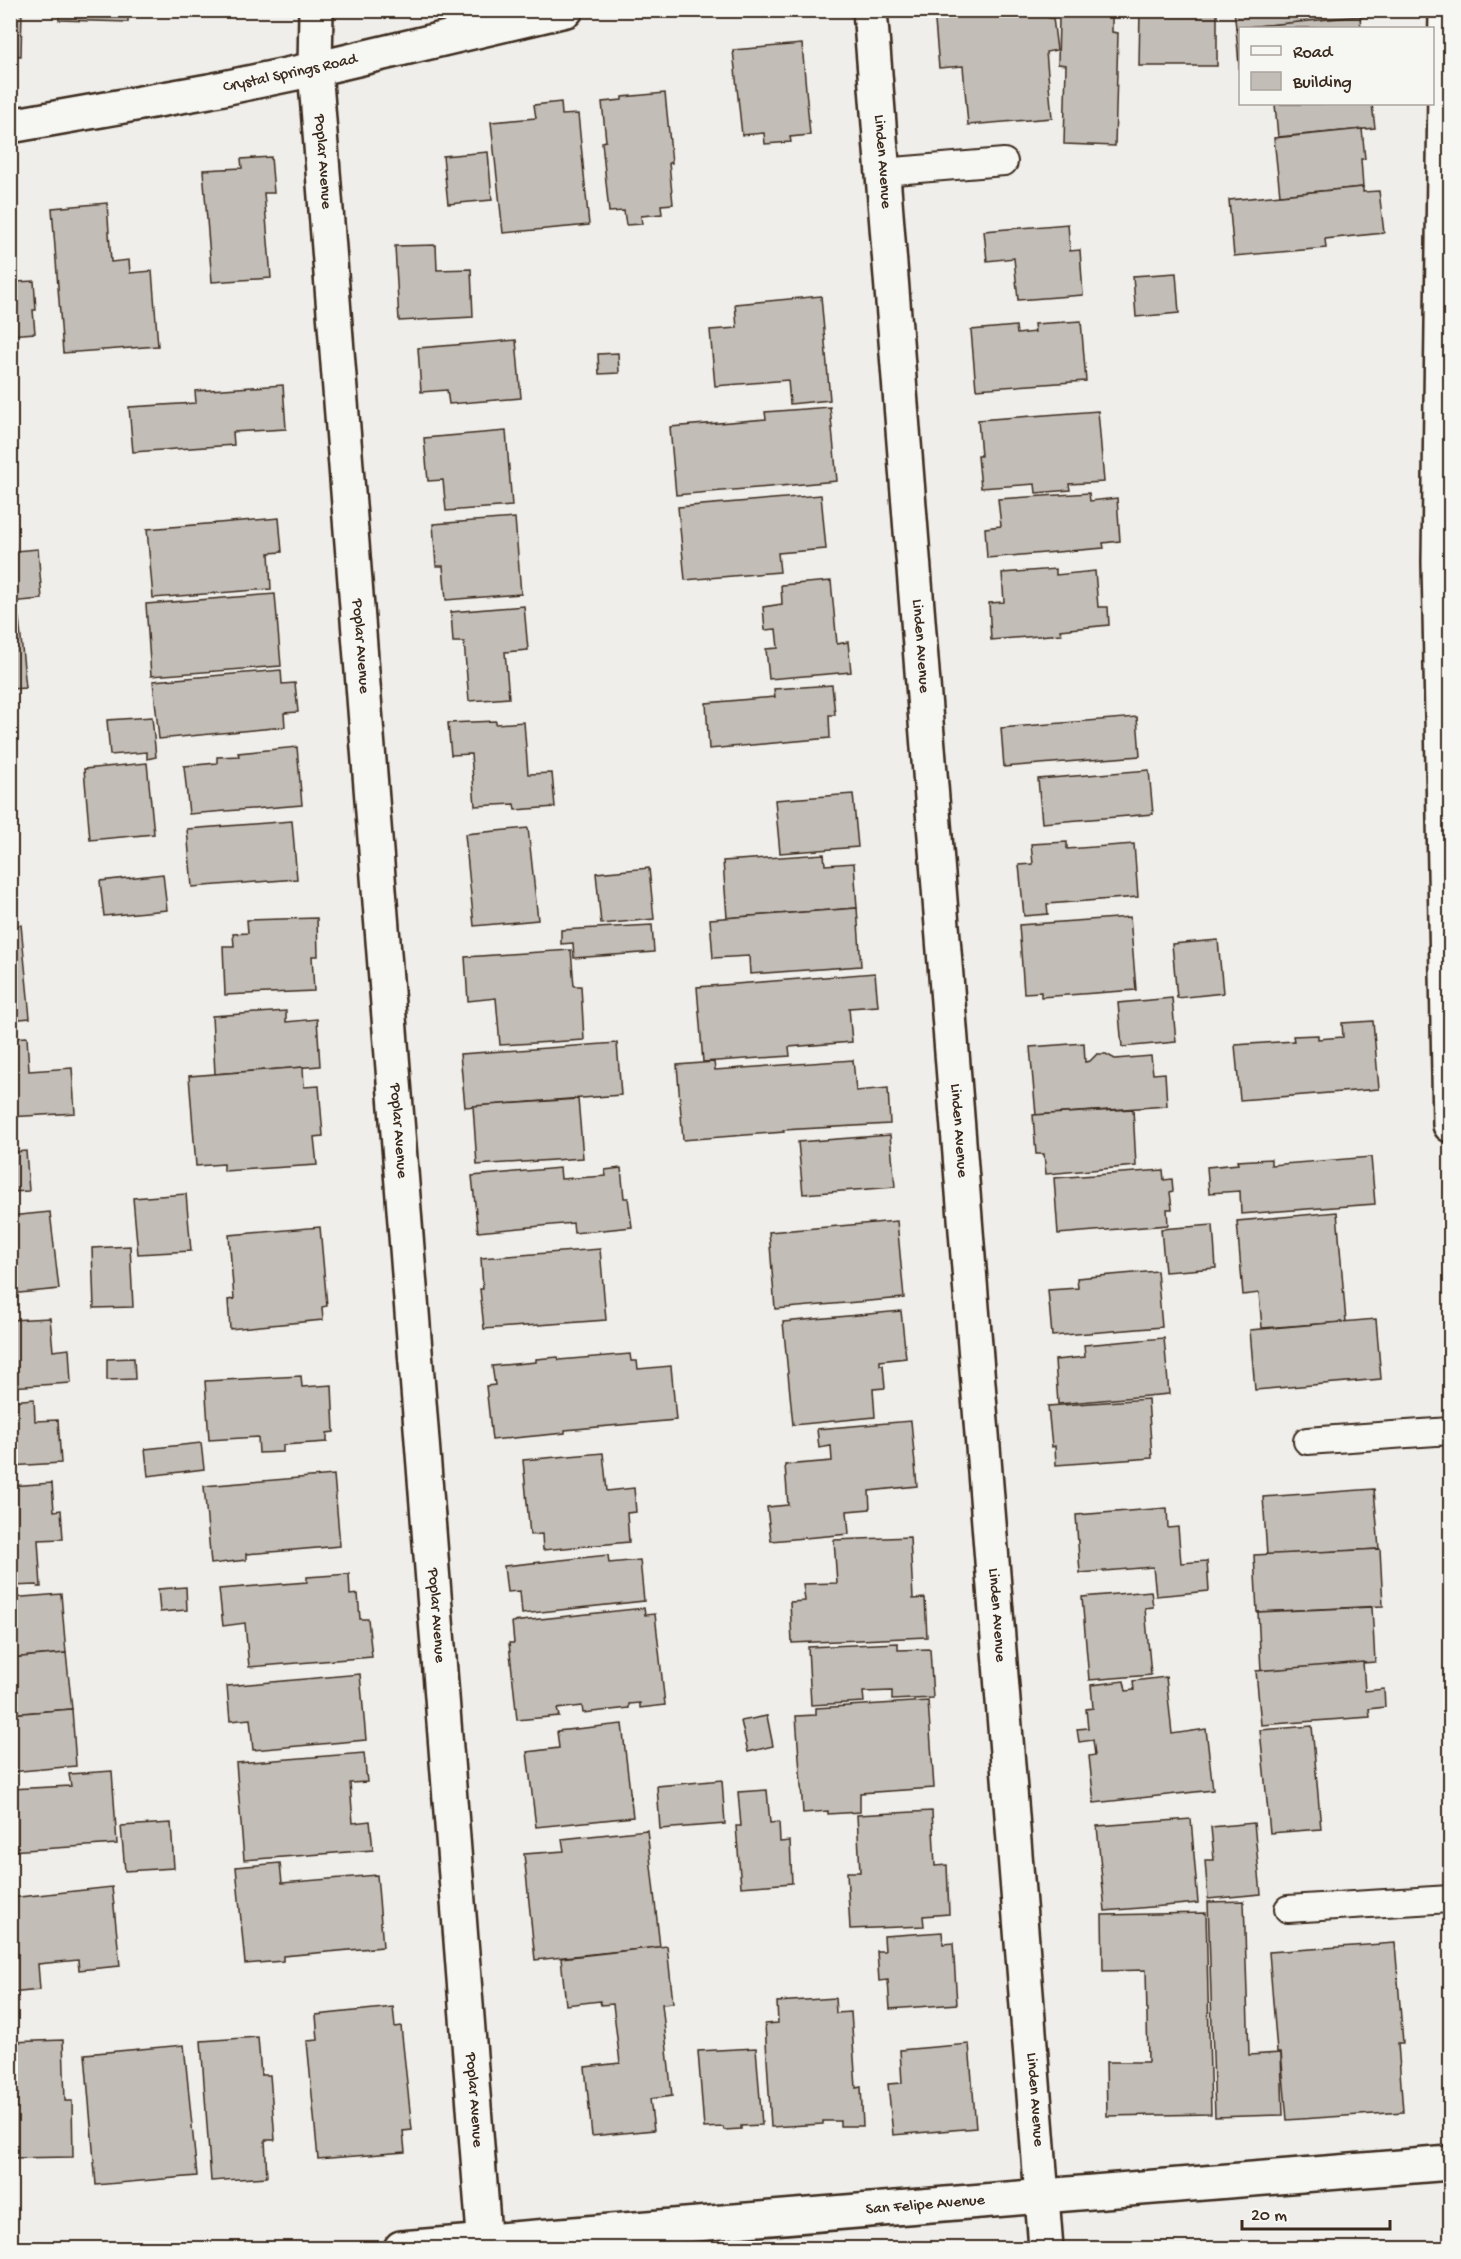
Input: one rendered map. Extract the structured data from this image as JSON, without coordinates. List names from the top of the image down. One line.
{"streets":{"street":["Crystal Springs Road","Poplar Avenue","Linden Avenue","San Felipe Avenue"]},"crossings":[["Crystal Springs Road","Poplar Avenue"],["Poplar Avenue","San Felipe Avenue"],["Linden Avenue","San Felipe Avenue"]],"legend":["Road","Building"],"scale_bar":"20 m"}
